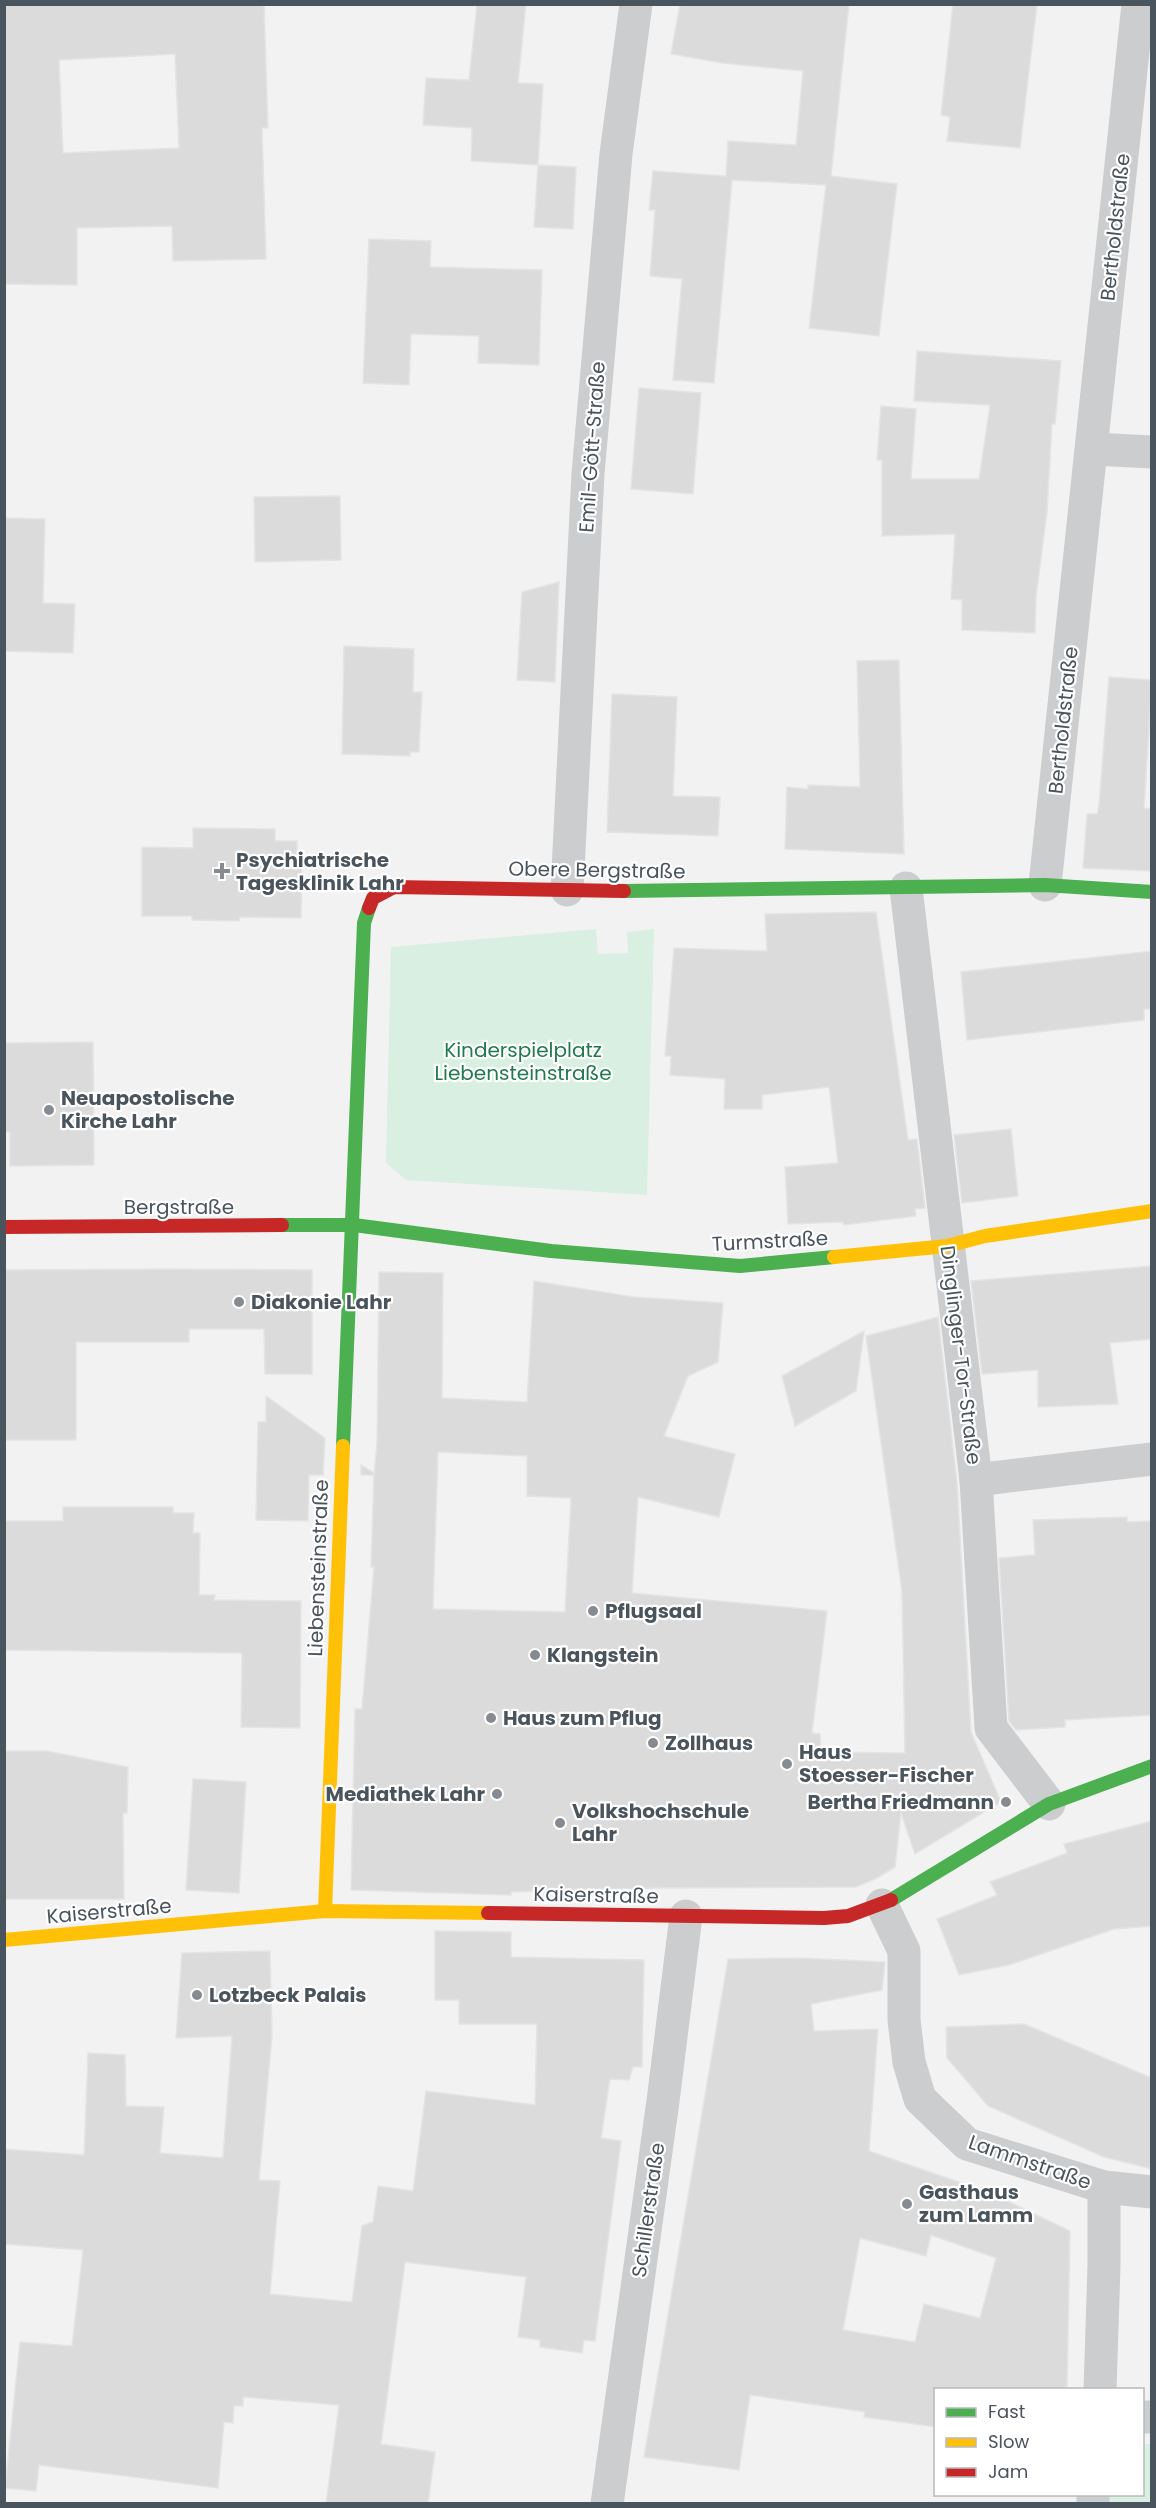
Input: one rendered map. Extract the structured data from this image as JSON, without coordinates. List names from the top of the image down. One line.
{"streets":{"street":["Bertholdstraße","Emil-Gött-Straße","Obere Bergstraße","Bergstraße","Turmstraße","Dinglinger-Tor-Straße","Liebensteinstraße","Kaiserstraße","Lammstraße","Schillerstraße"]},"crossings":[["Bertholdstraße","Obere Bergstraße"],["Emil-Gött-Straße","Obere Bergstraße"],["Obere Bergstraße","Bergstraße"],["Obere Bergstraße","Turmstraße"],["Obere Bergstraße","Dinglinger-Tor-Straße"],["Obere Bergstraße","Liebensteinstraße"],["Bergstraße","Turmstraße"],["Bergstraße","Liebensteinstraße"],["Turmstraße","Dinglinger-Tor-Straße"],["Turmstraße","Liebensteinstraße"],["Dinglinger-Tor-Straße","Kaiserstraße"],["Liebensteinstraße","Kaiserstraße"],["Kaiserstraße","Lammstraße"],["Kaiserstraße","Schillerstraße"]],"parks":["Kinderspielplatz Liebensteinstraße"],"places":{"health":["Psychiatrische Tagesklinik Lahr"],"other":["Neuapostolische Kirche Lahr","Diakonie Lahr","Pflugsaal","Klangstein","Haus zum Pflug","Zollhaus","Haus Stoesser-Fischer","Mediathek Lahr","Bertha Friedmann","Volkshochschule Lahr","Lotzbeck Palais","Gasthaus zum Lamm"]},"legend":["Fast","Slow","Jam"]}
